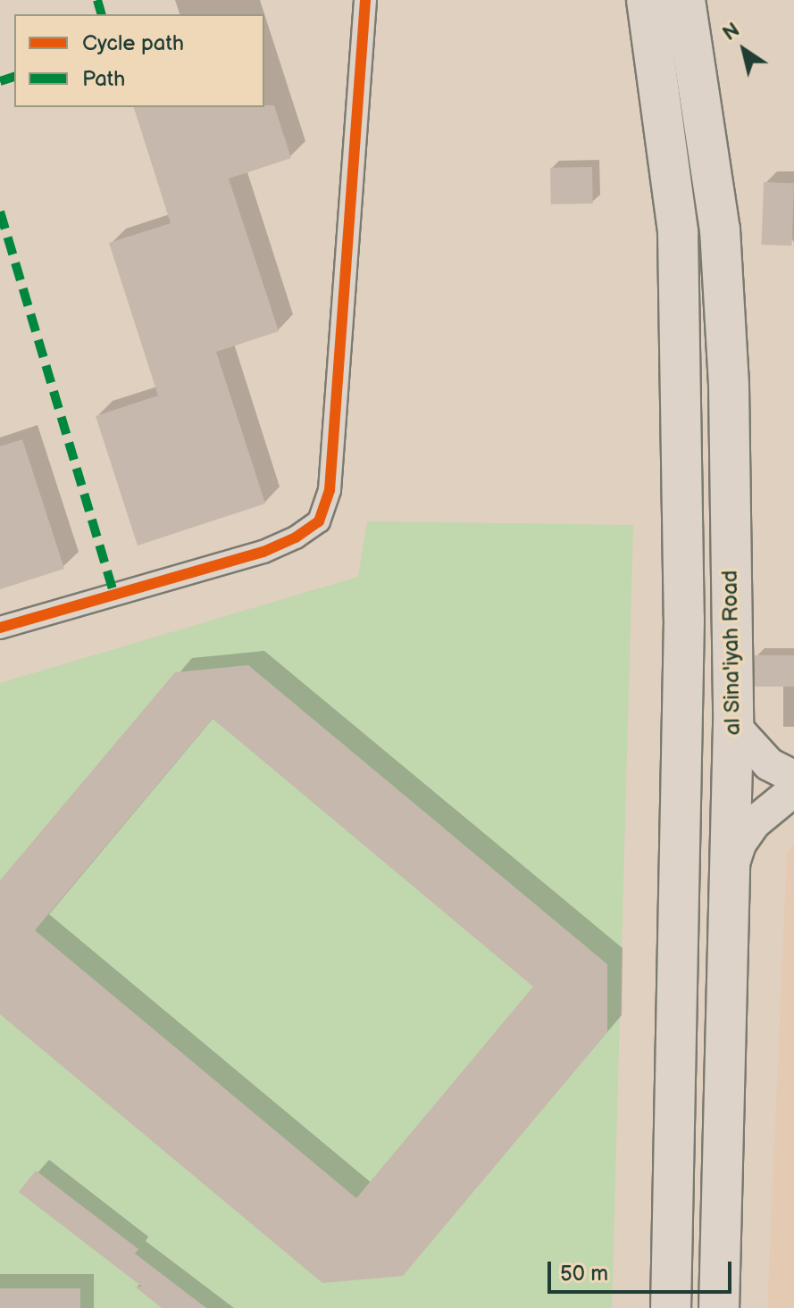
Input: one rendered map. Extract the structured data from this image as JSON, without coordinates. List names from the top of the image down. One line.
{"streets":{"highway":["al Sina'iyah Road"]},"legend":["Cycle path","Path"],"scale_bar":"50 m","north":"top left"}
